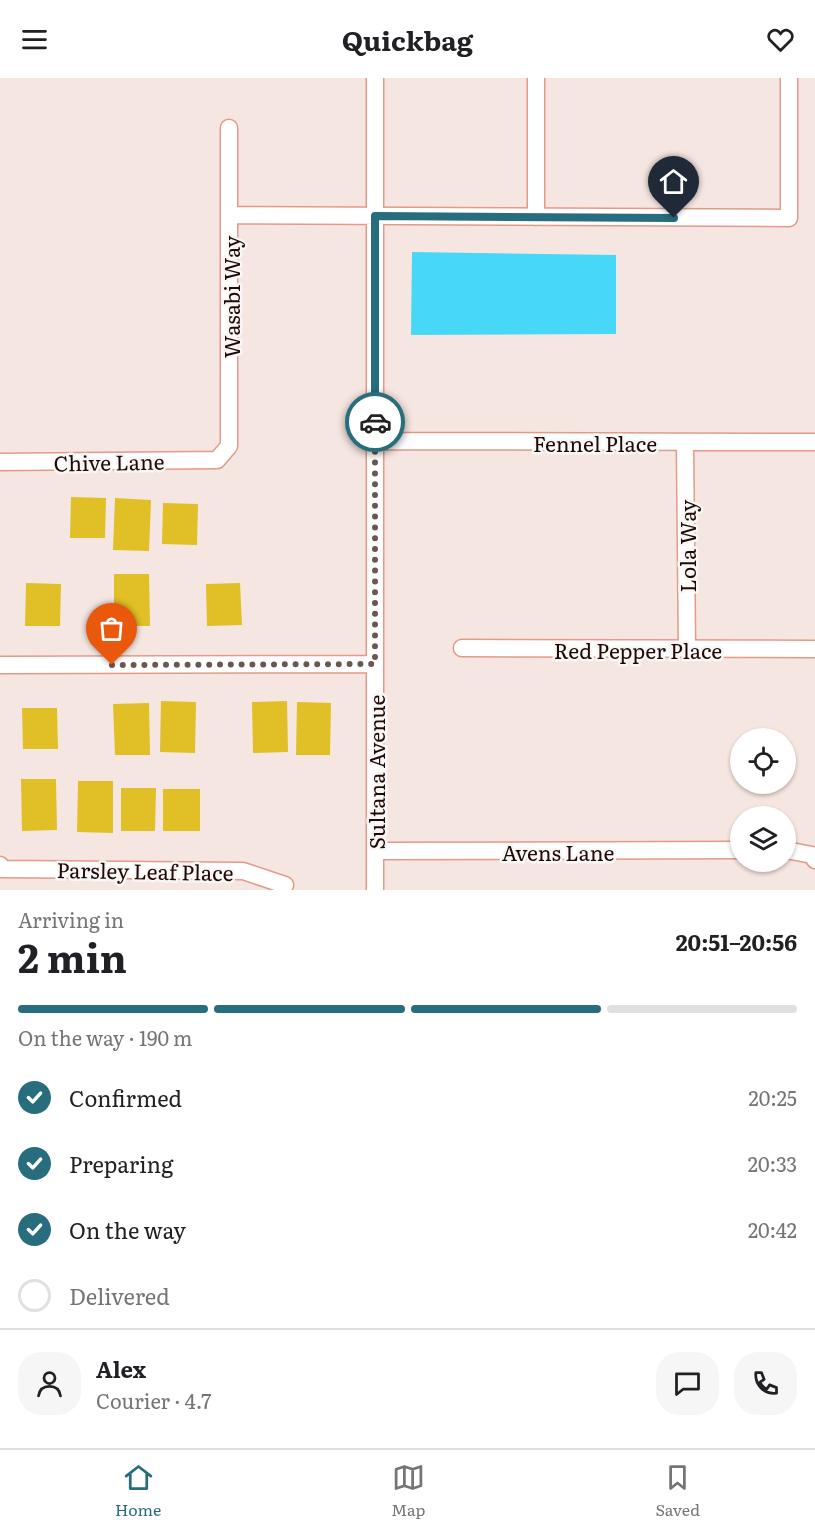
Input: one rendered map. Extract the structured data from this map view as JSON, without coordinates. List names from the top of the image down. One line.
{"streets":{"street":["Wasabi Way","Fennel Place","Chive Lane","Lola Way","Red Pepper Place","Sultana Avenue","Avens Lane","Parsley Leaf Place"]},"crossings":[["Wasabi Way","Chive Lane"],["Fennel Place","Lola Way"],["Fennel Place","Sultana Avenue"],["Lola Way","Red Pepper Place"],["Sultana Avenue","Avens Lane"]],"page":{"header":"Quickbag","heading":["2 min","Arriving in","20:51–20:56"],"panel":["Alex","Courier · 4.7"],"bar":"On the way · 190 m","list":[["Confirmed","20:25"],["Preparing","20:33"],["On the way","20:42"],"Delivered"],"tabs":["Home","Map","Saved"]}}
